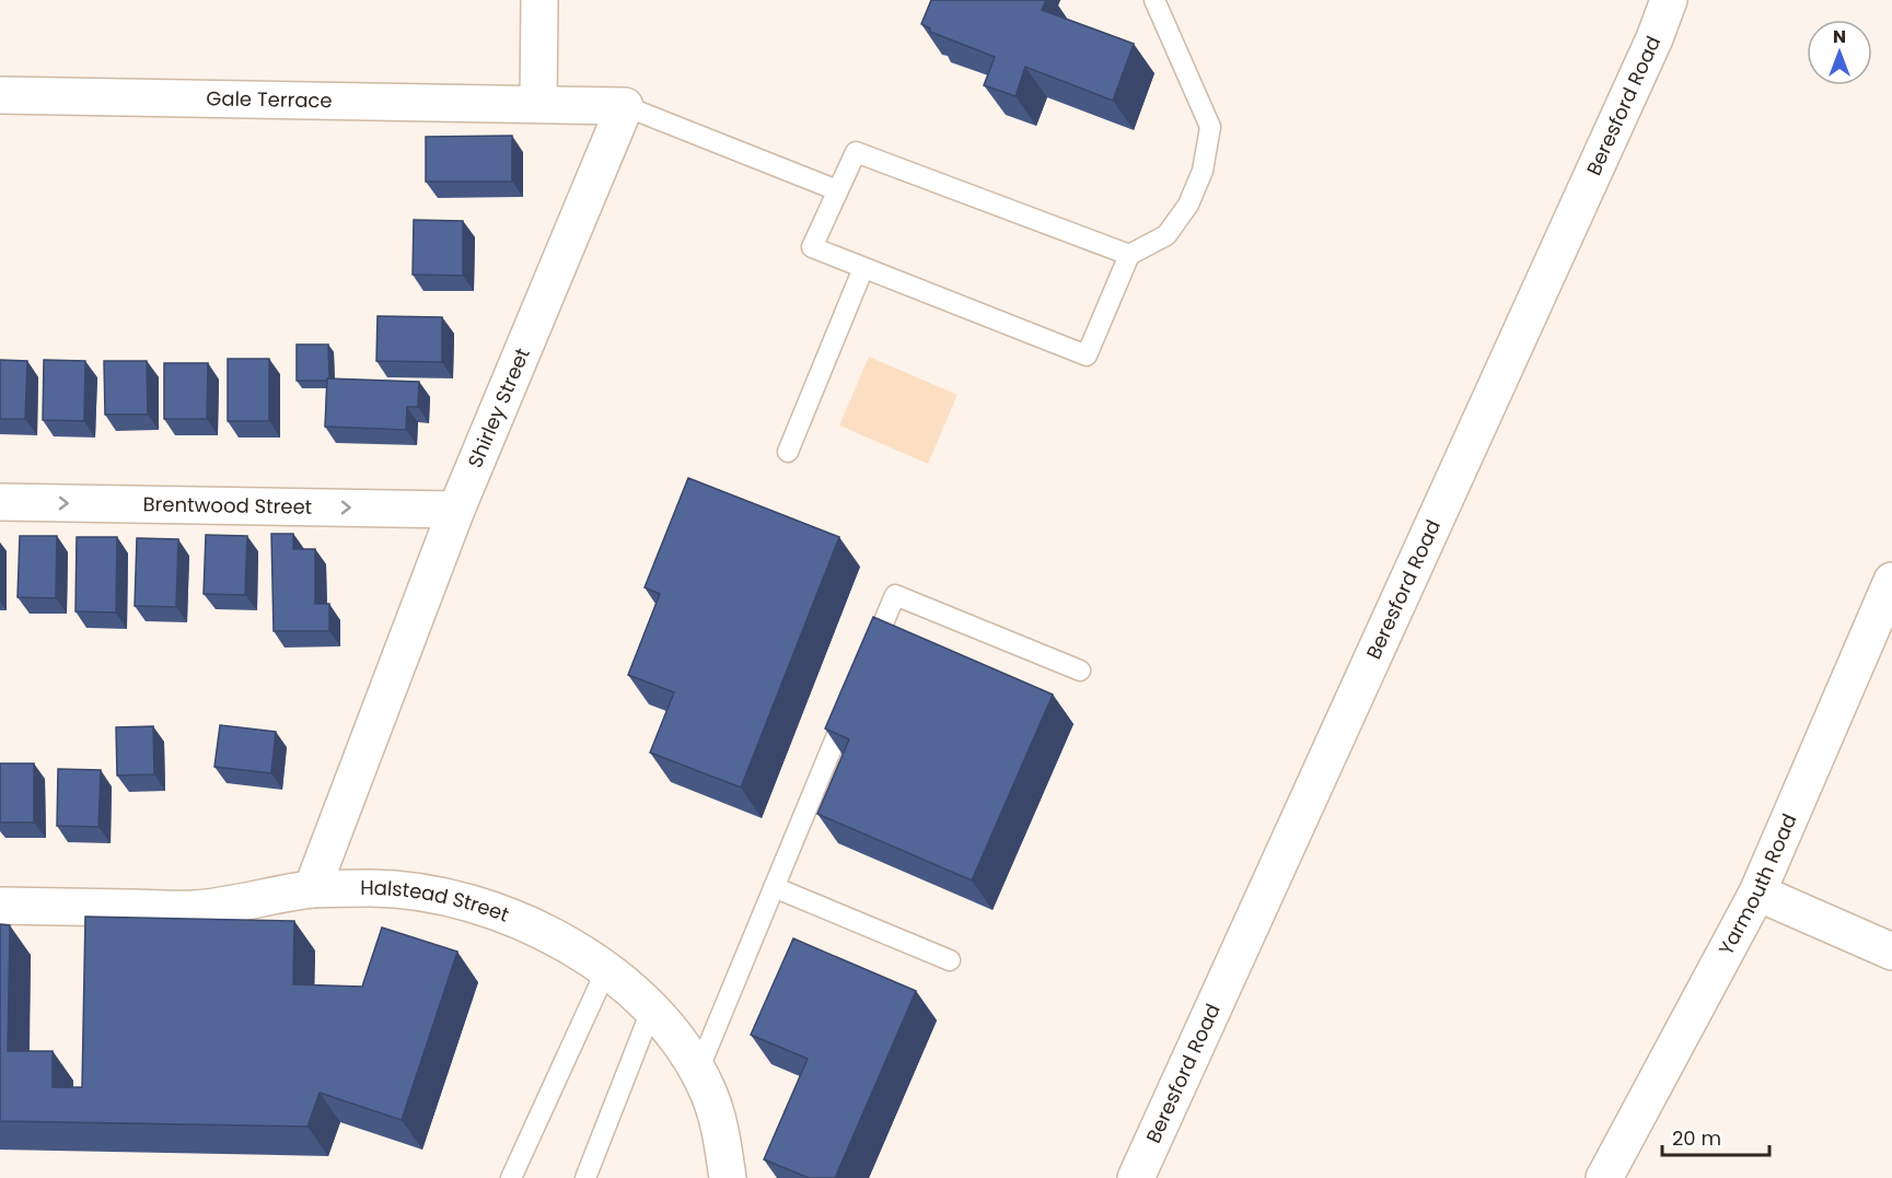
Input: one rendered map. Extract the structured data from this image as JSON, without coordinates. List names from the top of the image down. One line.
{"streets":{"street":["Gale Terrace","Beresford Road","Shirley Street","Brentwood Street","Yarmouth Road","Halstead Street"]},"crossings":[["Shirley Street","Brentwood Street"],["Shirley Street","Halstead Street"]],"one_way":["Brentwood Street"],"scale_bar":"20 m","north":"top"}
